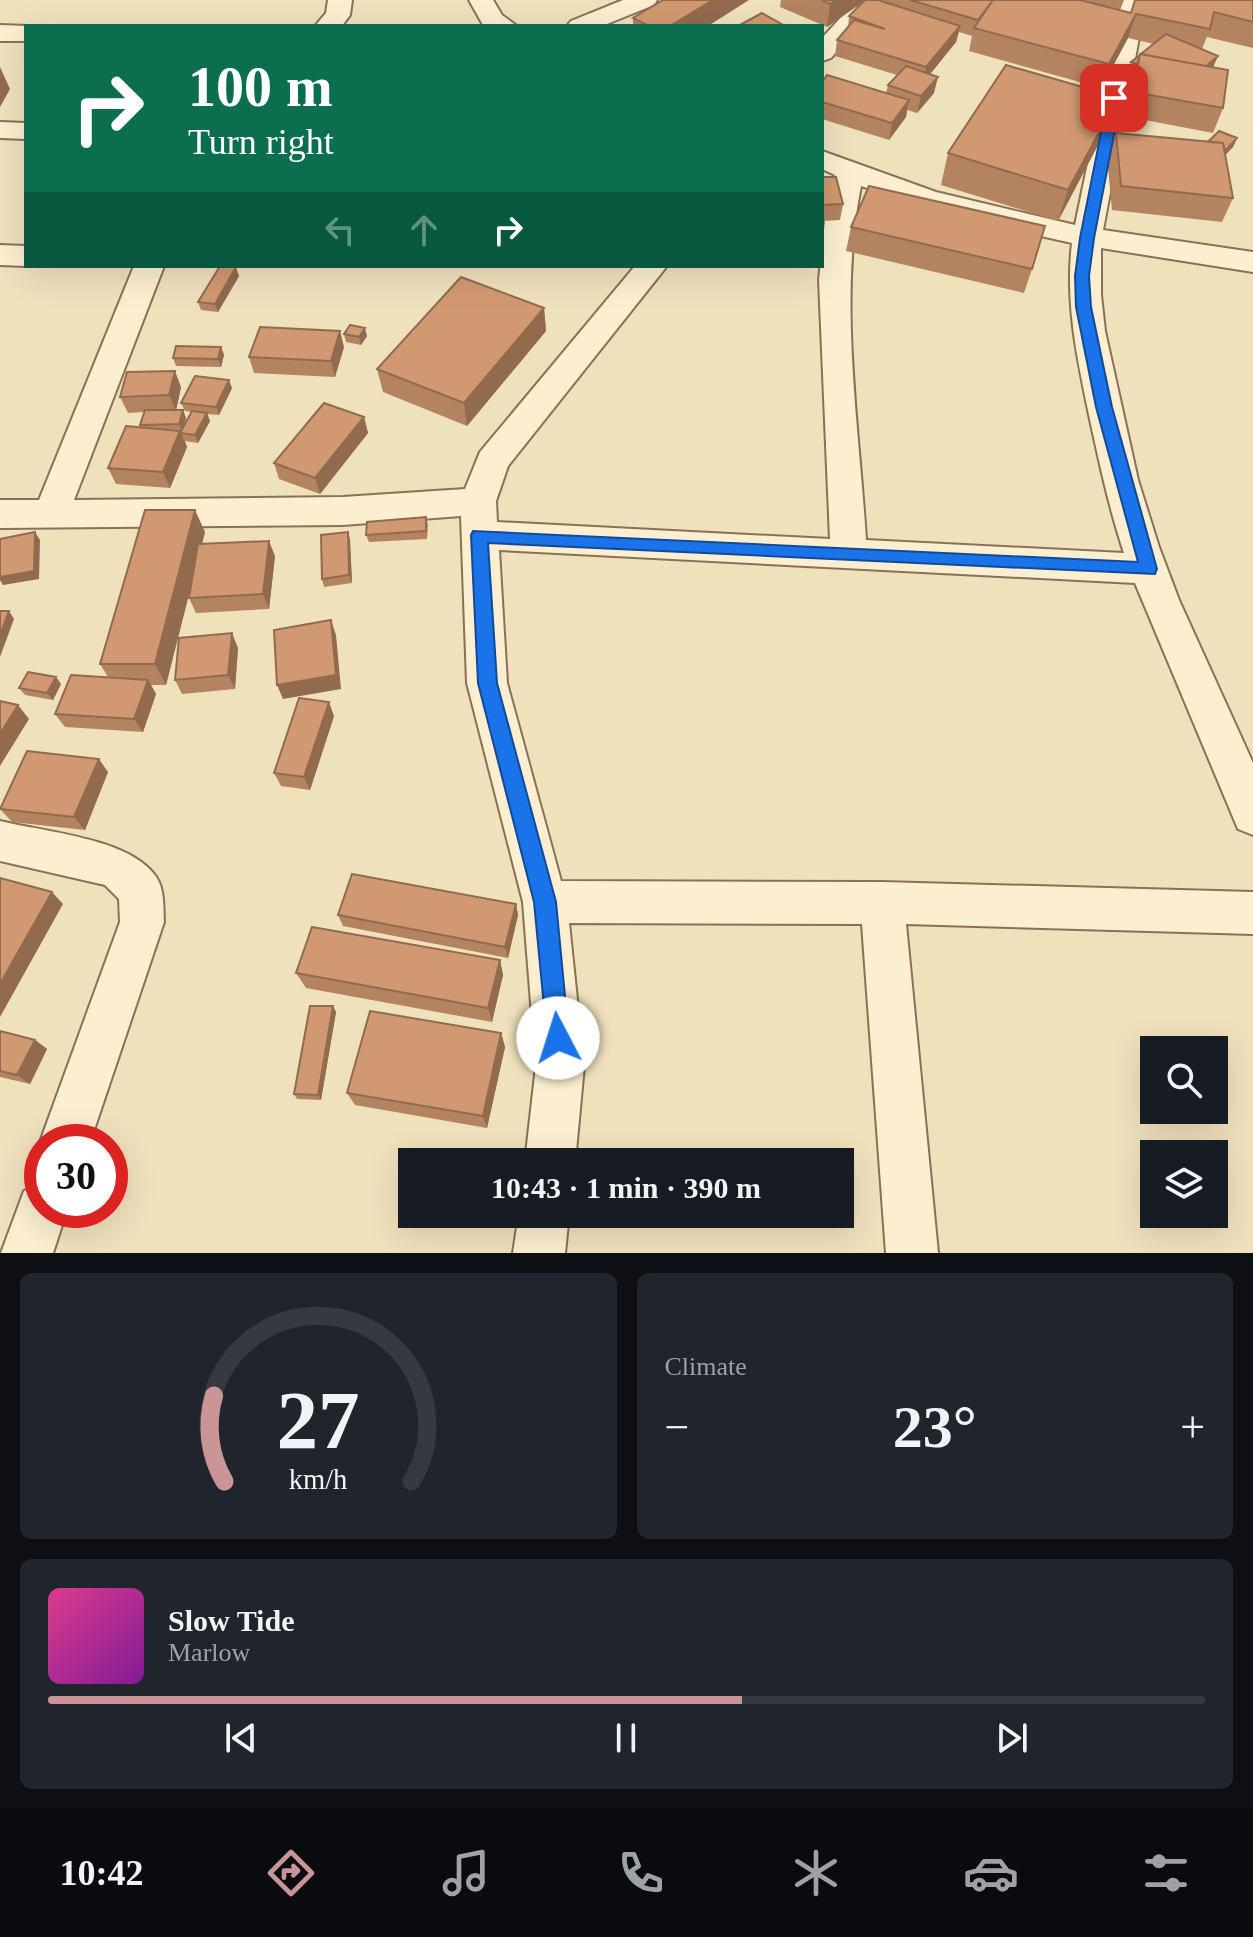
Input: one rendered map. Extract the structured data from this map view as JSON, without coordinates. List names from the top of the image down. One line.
{"page":{"turn":["100 m","Turn right"],"limit":"30","trip":"10:43 · 1 min · 390 m","tile":"Climate","heat":["−","23°","+"],"song":["Slow Tide","Marlow"],"tabs":"10:42","gauge":["27","km/h"]}}
